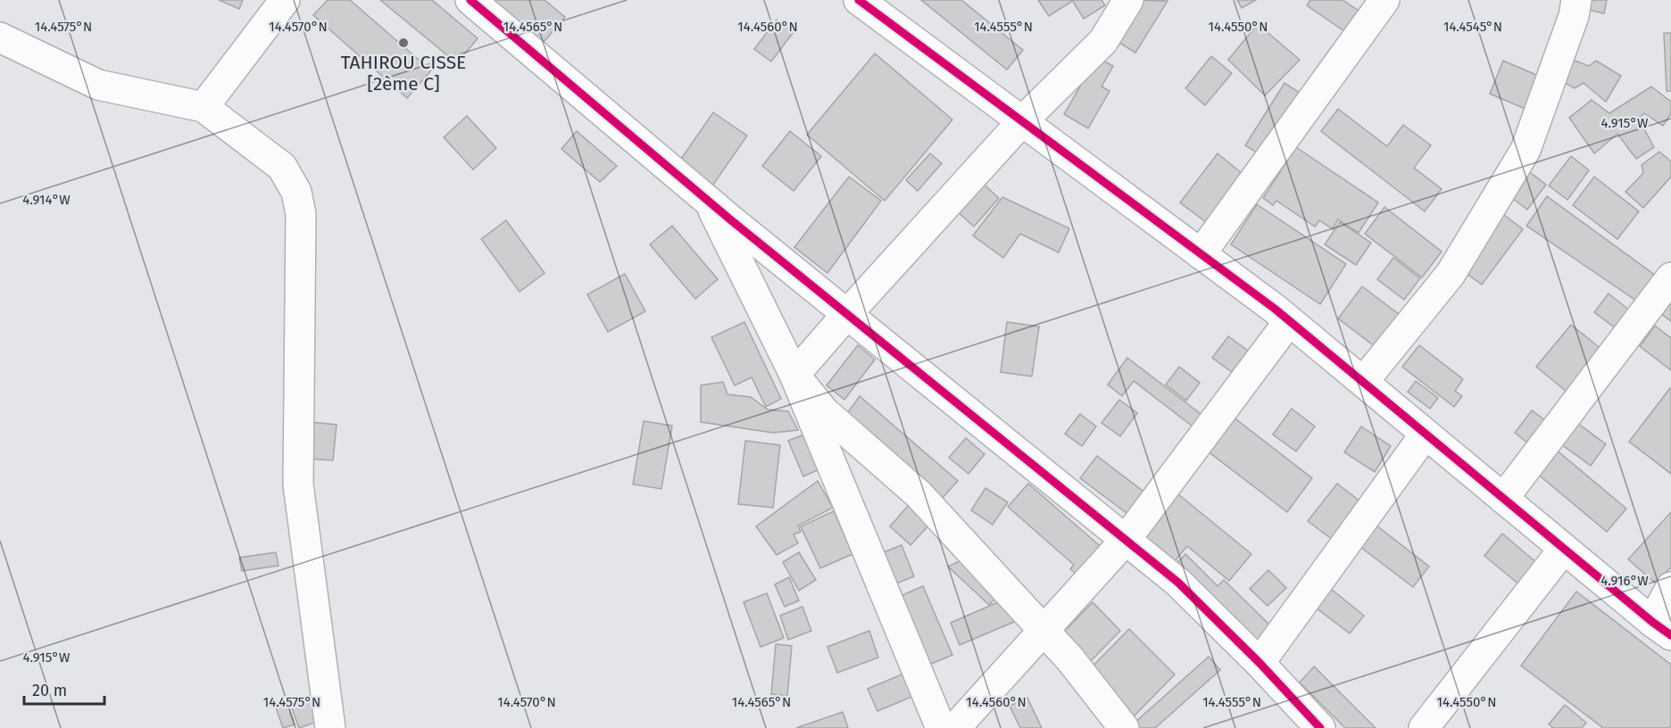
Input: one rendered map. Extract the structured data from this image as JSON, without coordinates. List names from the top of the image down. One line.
{"places":["TAHIROU CISSE [2ème C]"],"scale_bar":"20 m","coordinates":["14.4575°N","14.4570°N","14.4565°N","14.4560°N","14.4555°N","14.4550°N","14.4545°N","4.915°W","4.914°W","4.916°W"]}
